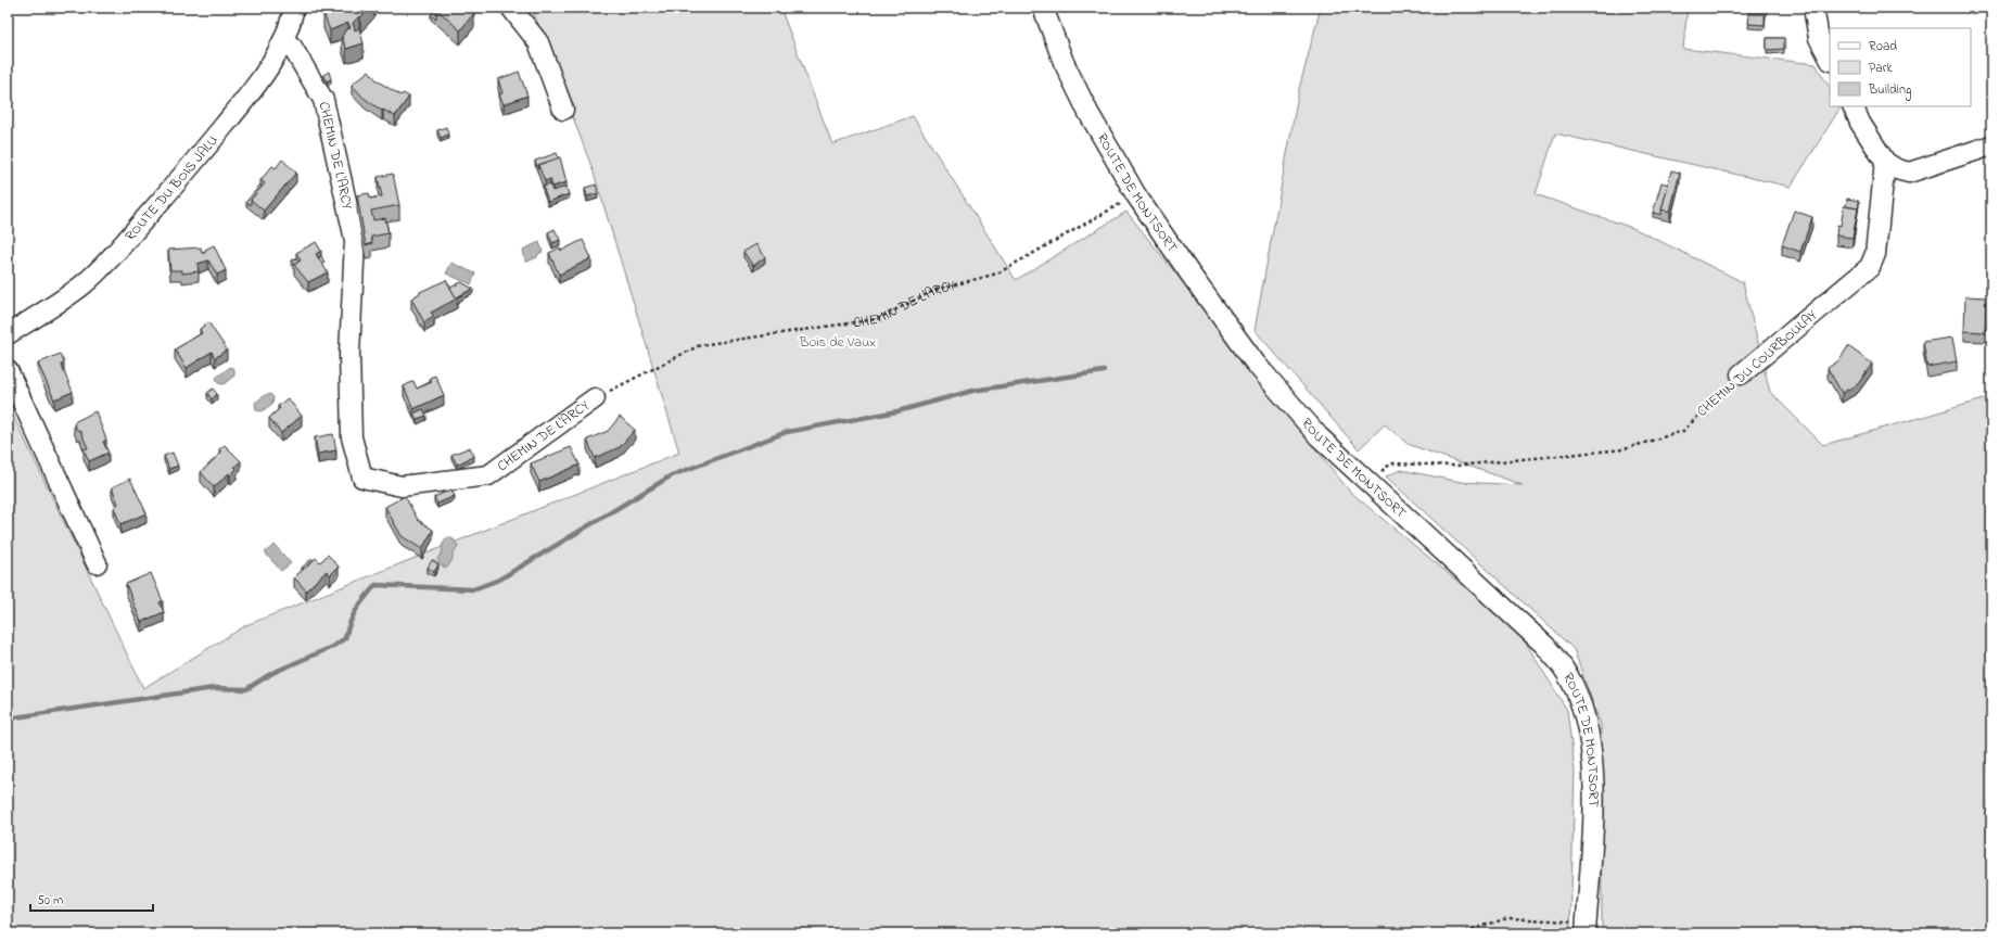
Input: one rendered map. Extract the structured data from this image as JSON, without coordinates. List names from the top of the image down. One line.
{"streets":{"street":["CHEMIN DE L'ARCY","ROUTE DU BOIS JALU","ROUTE DE MONTSORT","CHEMIN DU COURBOULAY"]},"crossings":[["CHEMIN DE L'ARCY","ROUTE DU BOIS JALU"],["CHEMIN DE L'ARCY","ROUTE DE MONTSORT"],["ROUTE DE MONTSORT","CHEMIN DU COURBOULAY"]],"parks":["Bois de Vaux"],"legend":["Road","Park","Building"],"scale_bar":"50 m"}
